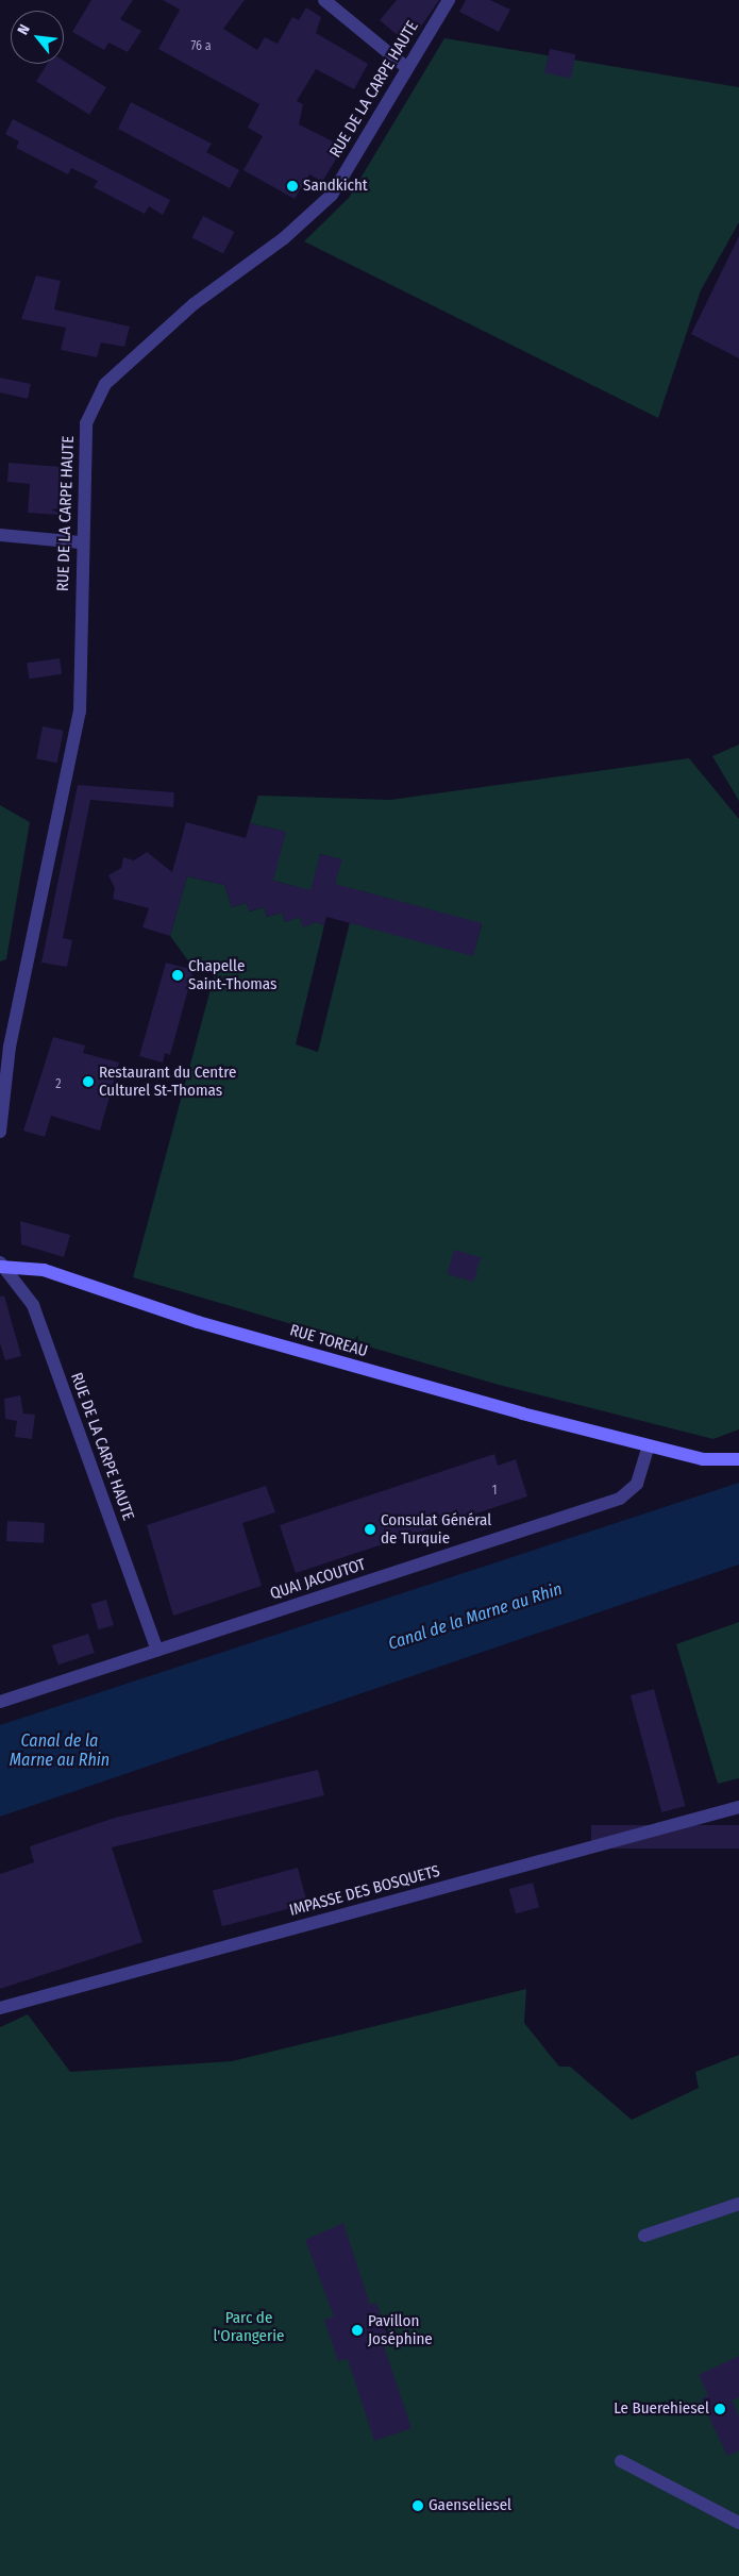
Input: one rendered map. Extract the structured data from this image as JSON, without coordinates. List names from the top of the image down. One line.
{"streets":{"main road":["RUE TOREAU"],"street":["RUE DE LA CARPE HAUTE","QUAI JACOUTOT","IMPASSE DES BOSQUETS"]},"crossings":[["RUE DE LA CARPE HAUTE","RUE TOREAU"],["RUE DE LA CARPE HAUTE","QUAI JACOUTOT"],["RUE TOREAU","QUAI JACOUTOT"]],"water":["Canal de la Marne au Rhin"],"parks":["Parc de l'Orangerie"],"places":["Sandkicht","Chapelle Saint-Thomas","Restaurant du Centre Culturel St-Thomas","Consulat Général de Turquie","Pavillon Joséphine","Le Buerehiesel","Gaenseliesel"],"house_numbers":["76 a","2","1"],"north":"top left"}
